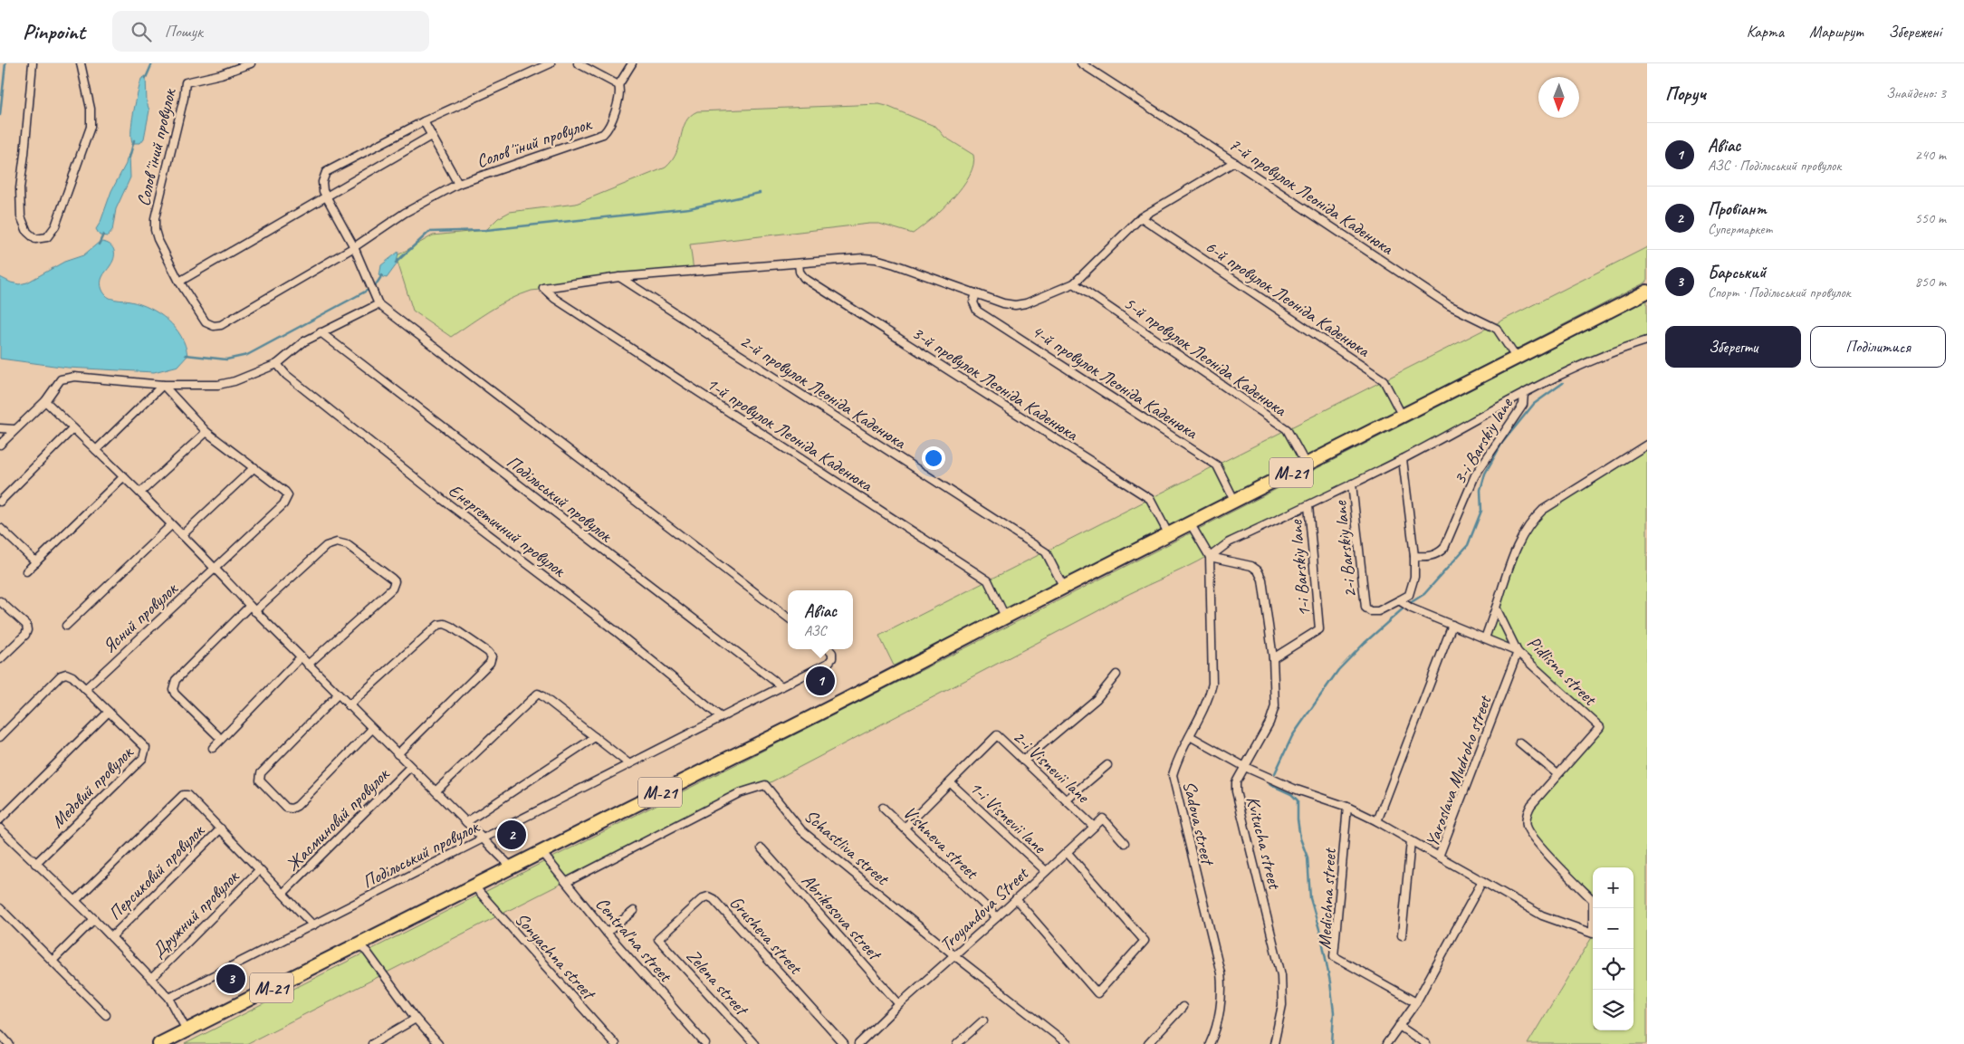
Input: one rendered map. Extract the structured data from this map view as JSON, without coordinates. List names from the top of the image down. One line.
{"streets":{"highway":["М-21"],"street":["Соловʼїний провулок","7-й провулок Леоніда Каденюка","6-й провулок Леоніда Каденюка","5-й провулок Леоніда Каденюка","4-й провулок Леоніда Каденюка","3-й провулок Леоніда Каденюка","2-й провулок Леоніда Каденюка","1-й провулок Леоніда Каденюка","3-i Barskiy lane","Подільський провулок","Енергетичний провулок","2-i Barskiy lane","1-i Barskiy lane","Ясний провулок","Pidlisna street","2-i Visnevii lane","Yaroslava Mudroho street","Медовий провулок","1-i Visnevii lane","Жасминовий провулок","Sadova street","Vishneva street","Kvitucha street","Schastliva street","Персиковий провулок","Medichna street","Troyandova Street","Дружний провулок","Abrikosova street","Grusheva street","Central'na street","Sonyachna street","Zelena street"]},"crossings":[["7-й провулок Леоніда Каденюка","М-21"],["6-й провулок Леоніда Каденюка","М-21"],["5-й провулок Леоніда Каденюка","М-21"],["4-й провулок Леоніда Каденюка","М-21"],["3-й провулок Леоніда Каденюка","М-21"],["2-й провулок Леоніда Каденюка","1-й провулок Леоніда Каденюка"],["2-й провулок Леоніда Каденюка","М-21"],["1-й провулок Леоніда Каденюка","М-21"],["М-21","Central'na street"],["М-21","Sonyachna street"],["Подільський провулок","Енергетичний провулок"],["1-i Barskiy lane","Kvitucha street"],["Ясний провулок","Медовий провулок"],["Pidlisna street","Yaroslava Mudroho street"],["2-i Visnevii lane","1-i Visnevii lane"],["2-i Visnevii lane","Troyandova Street"],["1-i Visnevii lane","Troyandova Street"],["Sadova street","Kvitucha street"],["Vishneva street","Troyandova Street"],["Schastliva street","Troyandova Street"],["Schastliva street","Central'na street"],["Troyandova Street","Abrikosova street"],["Grusheva street","Zelena street"]],"north":"bottom","page":{"header":"Pinpoint","search":"Пошук","nav":["Карта","Маршрут","Збережені"],"heading":["Поруч","Знайдено: 3"],"list":[{"mark":"1","name":"Авіас","note":"АЗС · Подільський провулок","value":"240 m"},{"mark":"2","name":"Провіант","note":"Супермаркет","value":"550 m"},{"mark":"3","name":"Барський","note":"Спорт · Подільський провулок","value":"850 m"}],"buttons":["Зберегти","Поділитися"],"popup":["Авіас","АЗС"],"pins":["1","2","3"],"map_buttons":["+","−"]}}
